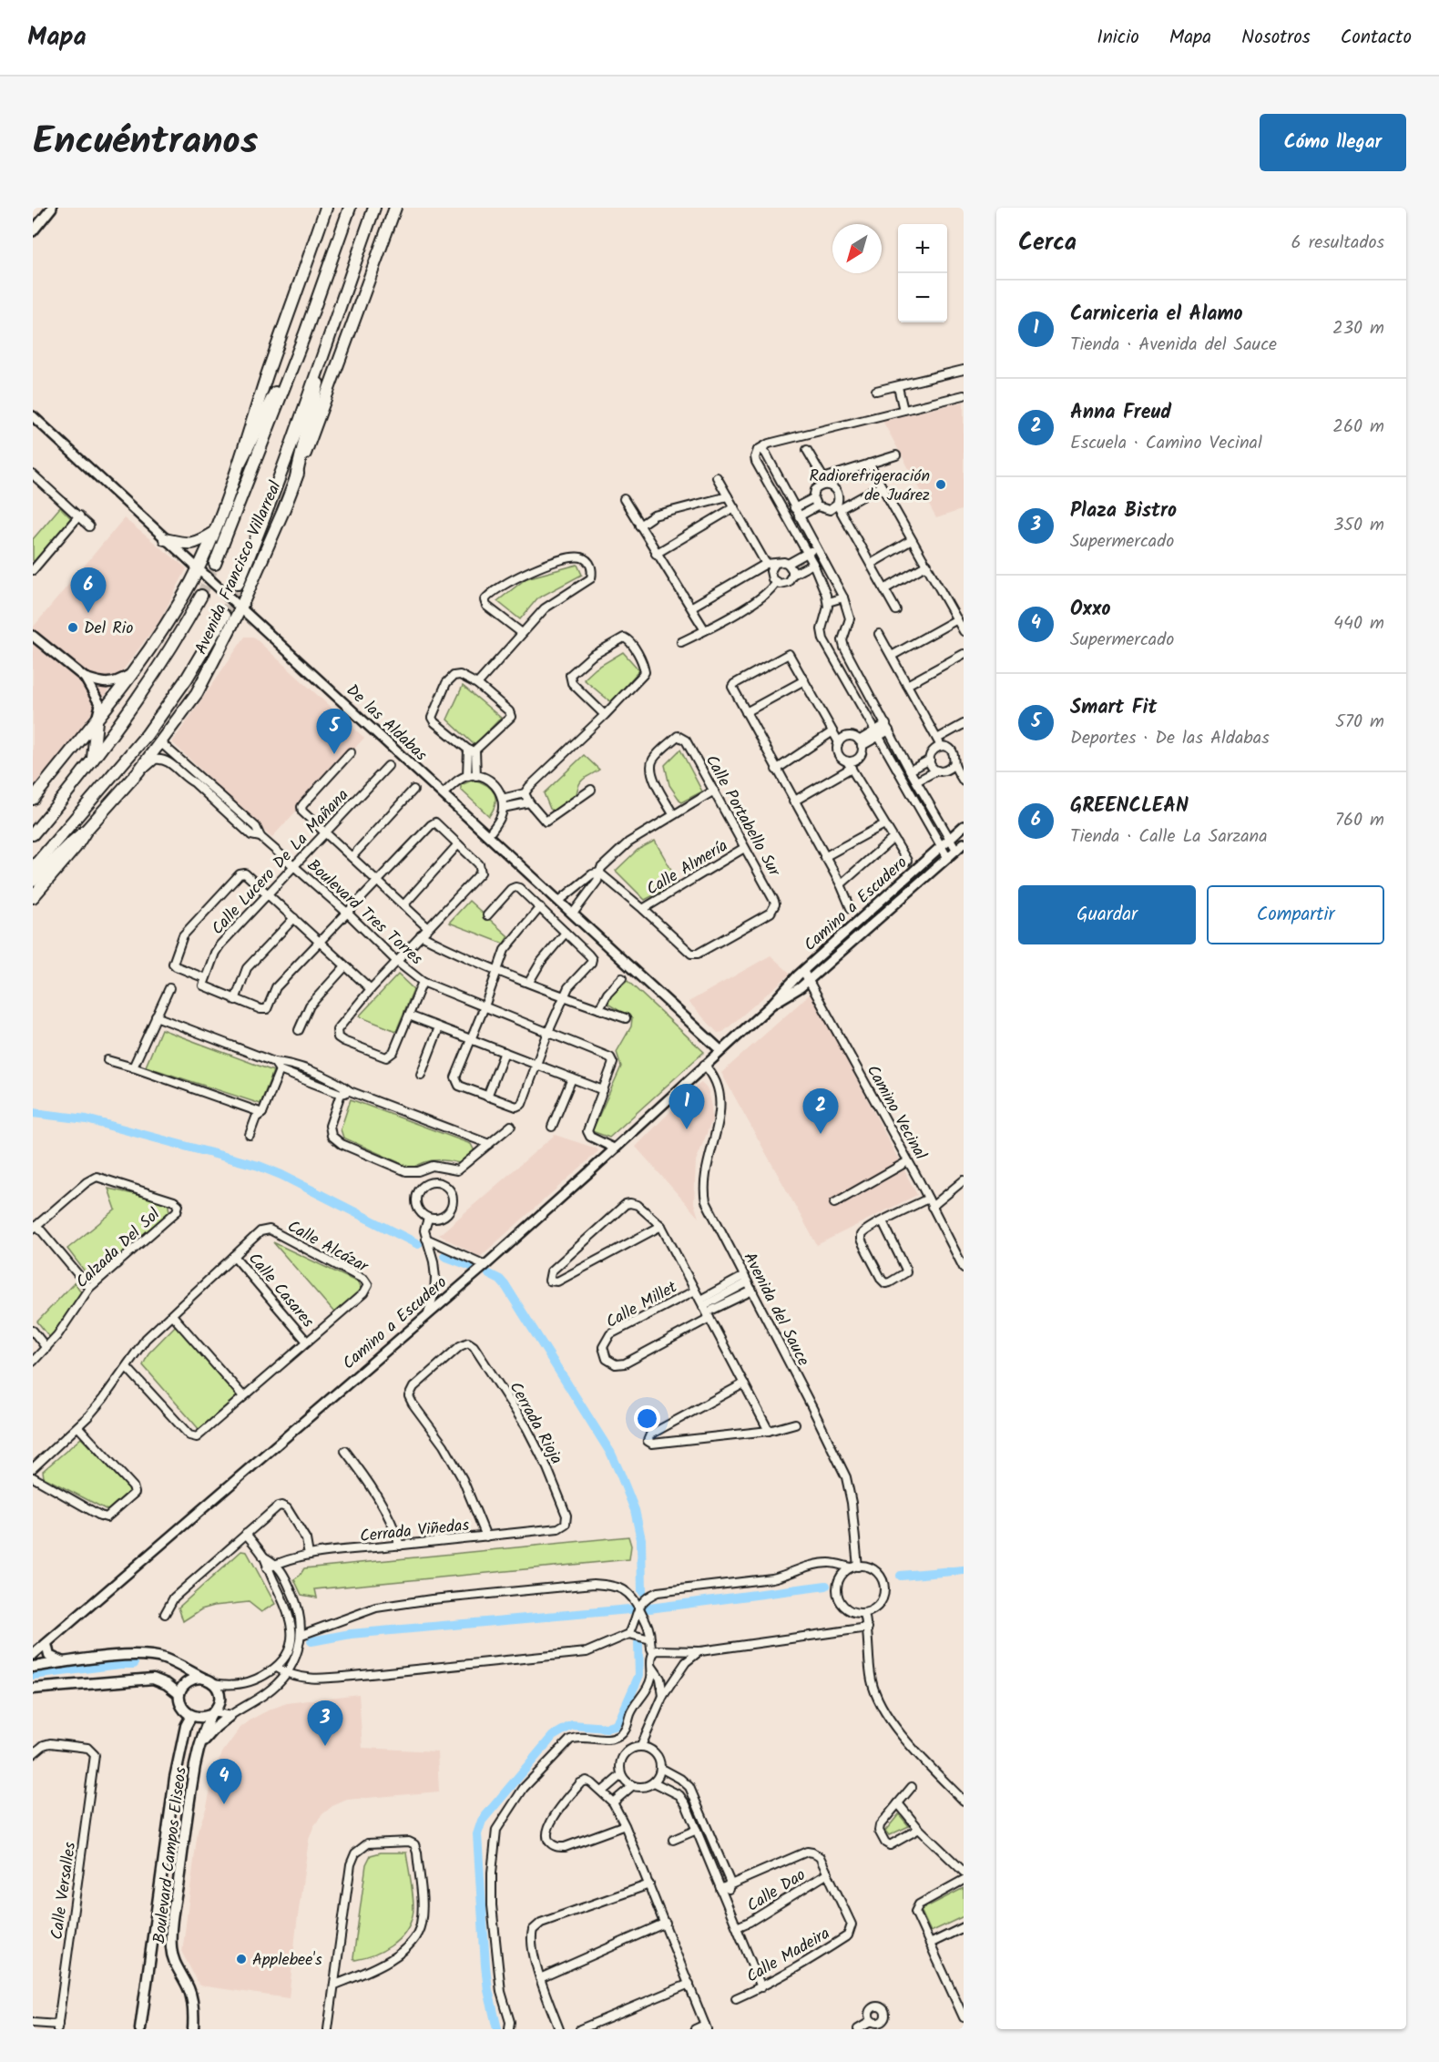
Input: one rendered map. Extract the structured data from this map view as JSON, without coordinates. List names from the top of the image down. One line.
{"streets":{"main road":["Avenida Francisco Villarreal","Boulevard Campos Eliseos"],"street":["De las Aldabas","Calle Portabello Sur","Calle Lucero De La Mañana","Calle Almería","Camino a Escudero","Boulevard Tres Torres","Camino Vecinal","Calle Alcázar","Calzada Del Sol","Calle Casares","Calle Millet","Avenida del Sauce","Cerrada Rioja","Cerrada Viñedas","Calle Dao","Calle Versalles","Calle Madeira"]},"crossings":[["Avenida Francisco Villarreal","De las Aldabas"],["Avenida Francisco Villarreal","Boulevard Tres Torres"],["De las Aldabas","Camino a Escudero"],["Calle Portabello Sur","Calle Almería"],["Calle Lucero De La Mañana","Boulevard Tres Torres"],["Camino a Escudero","Camino Vecinal"],["Camino a Escudero","Avenida del Sauce"],["Calle Alcázar","Calle Casares"],["Cerrada Rioja","Cerrada Viñedas"],["Calle Dao","Calle Madeira"]],"places":["Radiorefrigeración de Juárez","Del Rio","Applebee's"],"north":"bottom left","page":{"header":"Mapa","nav":["Inicio","Mapa","Nosotros","Contacto"],"title":"Encuéntranos","buttons":["Cómo llegar",["Guardar","Compartir"]],"heading":["Cerca","6 resultados"],"map_buttons":["+","−"],"list":[{"mark":"1","name":"Carniceria el Alamo","note":"Tienda · Avenida del Sauce","value":"230 m"},{"mark":"2","name":"Anna Freud","note":"Escuela · Camino Vecinal","value":"260 m"},{"mark":"3","name":"Plaza Bistro","note":"Supermercado","value":"350 m"},{"mark":"4","name":"Oxxo","note":"Supermercado","value":"440 m"},{"mark":"5","name":"Smart Fit","note":"Deportes · De las Aldabas","value":"570 m"},{"mark":"6","name":"GREENCLEAN","note":"Tienda · Calle La Sarzana","value":"760 m"}],"pins":["6","5","1","2","3","4"]}}
